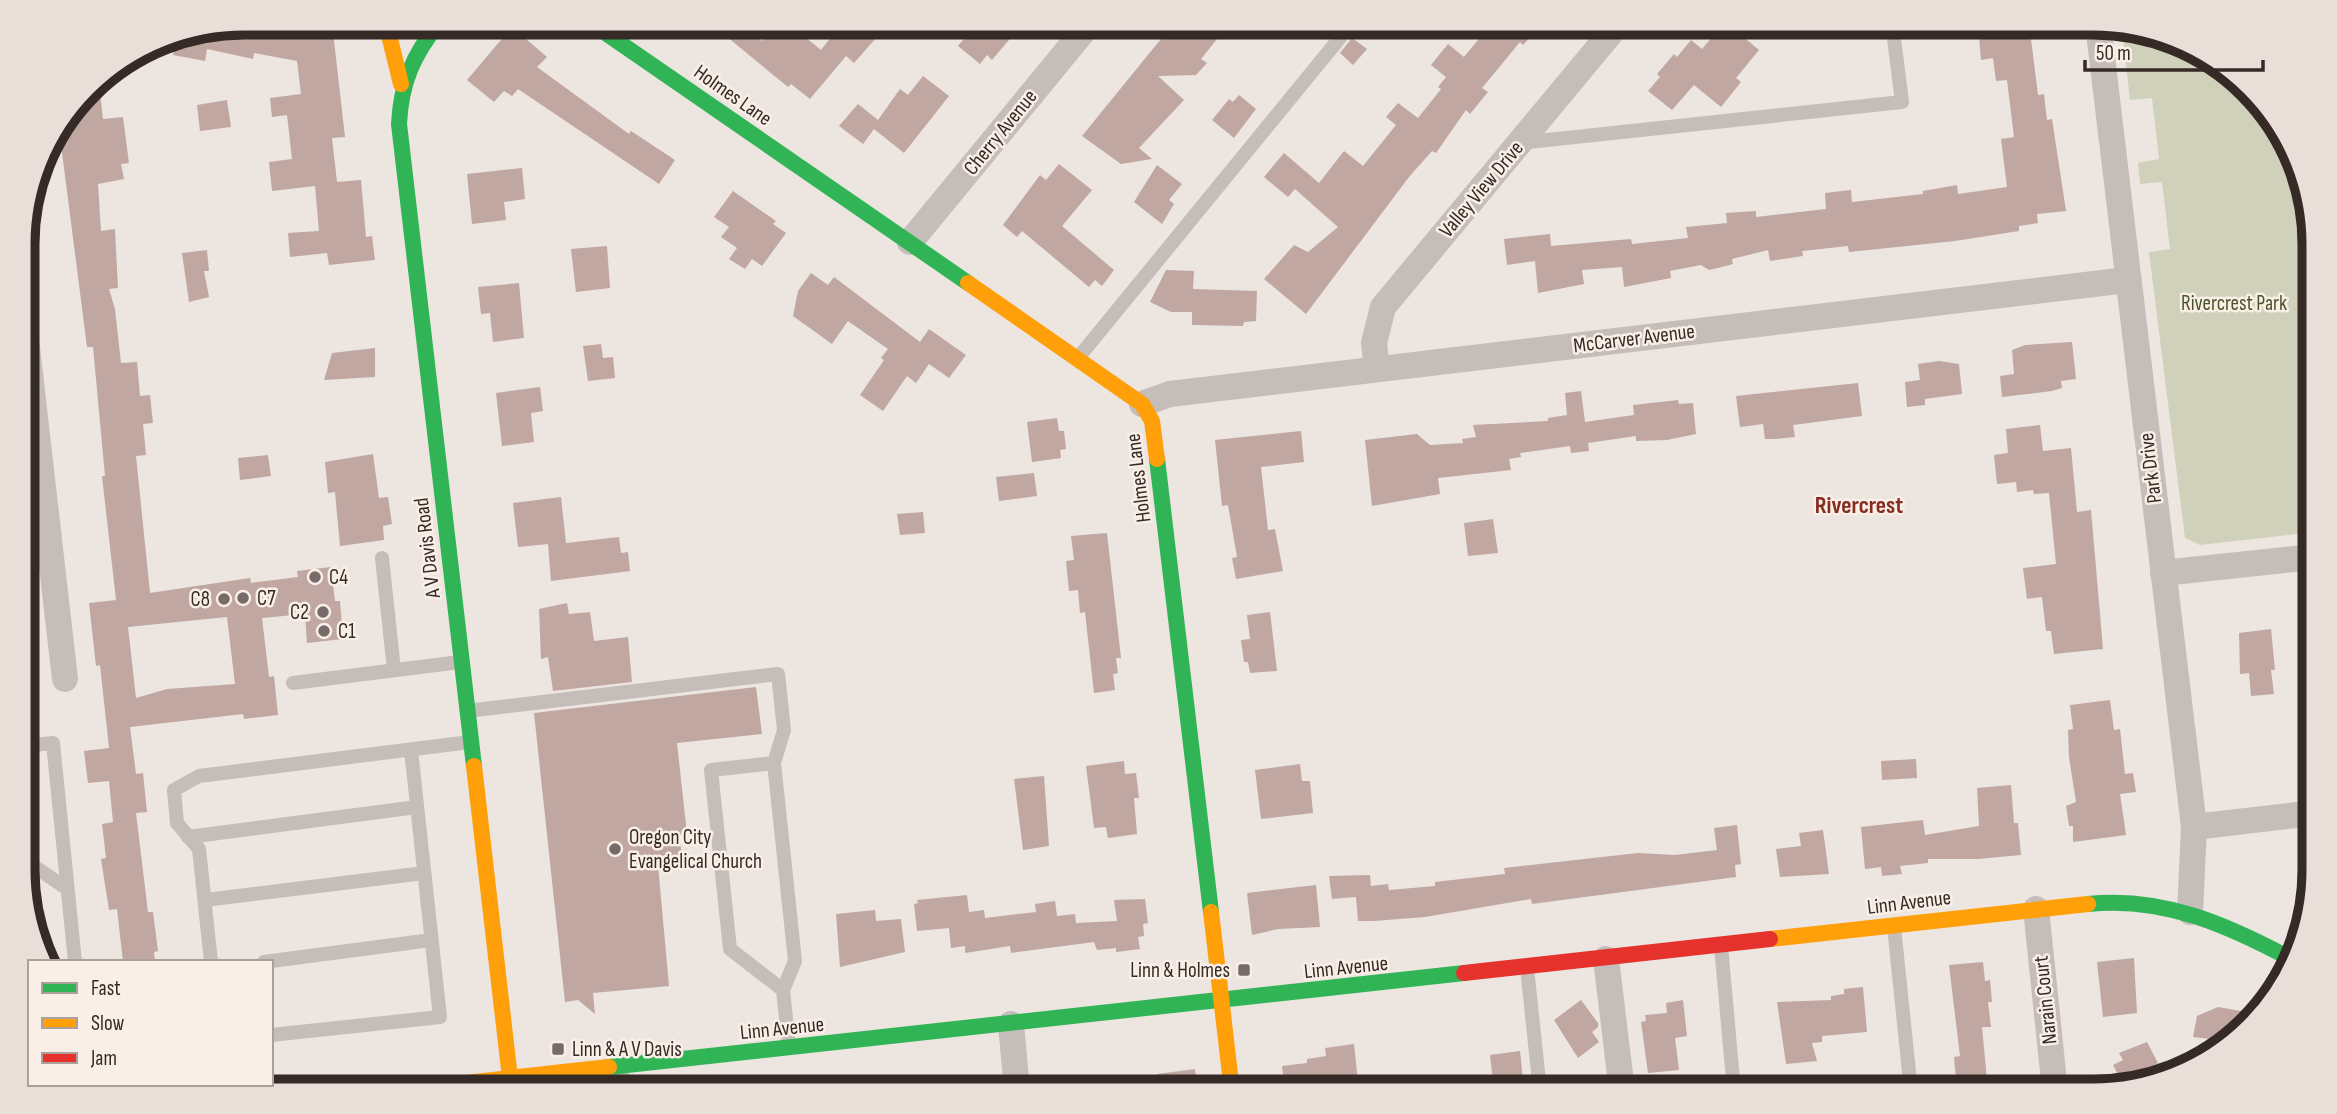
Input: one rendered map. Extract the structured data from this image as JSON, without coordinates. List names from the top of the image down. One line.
{"streets":{"street":["Holmes Lane","Cherry Avenue","Valley View Drive","McCarver Avenue","Park Drive","A V Davis Road","Linn Avenue","Narain Court"]},"crossings":[["Holmes Lane","Cherry Avenue"],["Holmes Lane","McCarver Avenue"],["Holmes Lane","Linn Avenue"],["Valley View Drive","McCarver Avenue"],["McCarver Avenue","Park Drive"],["Park Drive","Linn Avenue"],["Linn Avenue","Narain Court"]],"districts":["Rivercrest"],"parks":["Rivercrest Park"],"places":{"other":["C4","C7","C8","C2","C1","Oregon City Evangelical Church"],"transit":["Linn & Holmes","Linn & A V Davis"]},"legend":["Fast","Slow","Jam"],"scale_bar":"50 m"}
